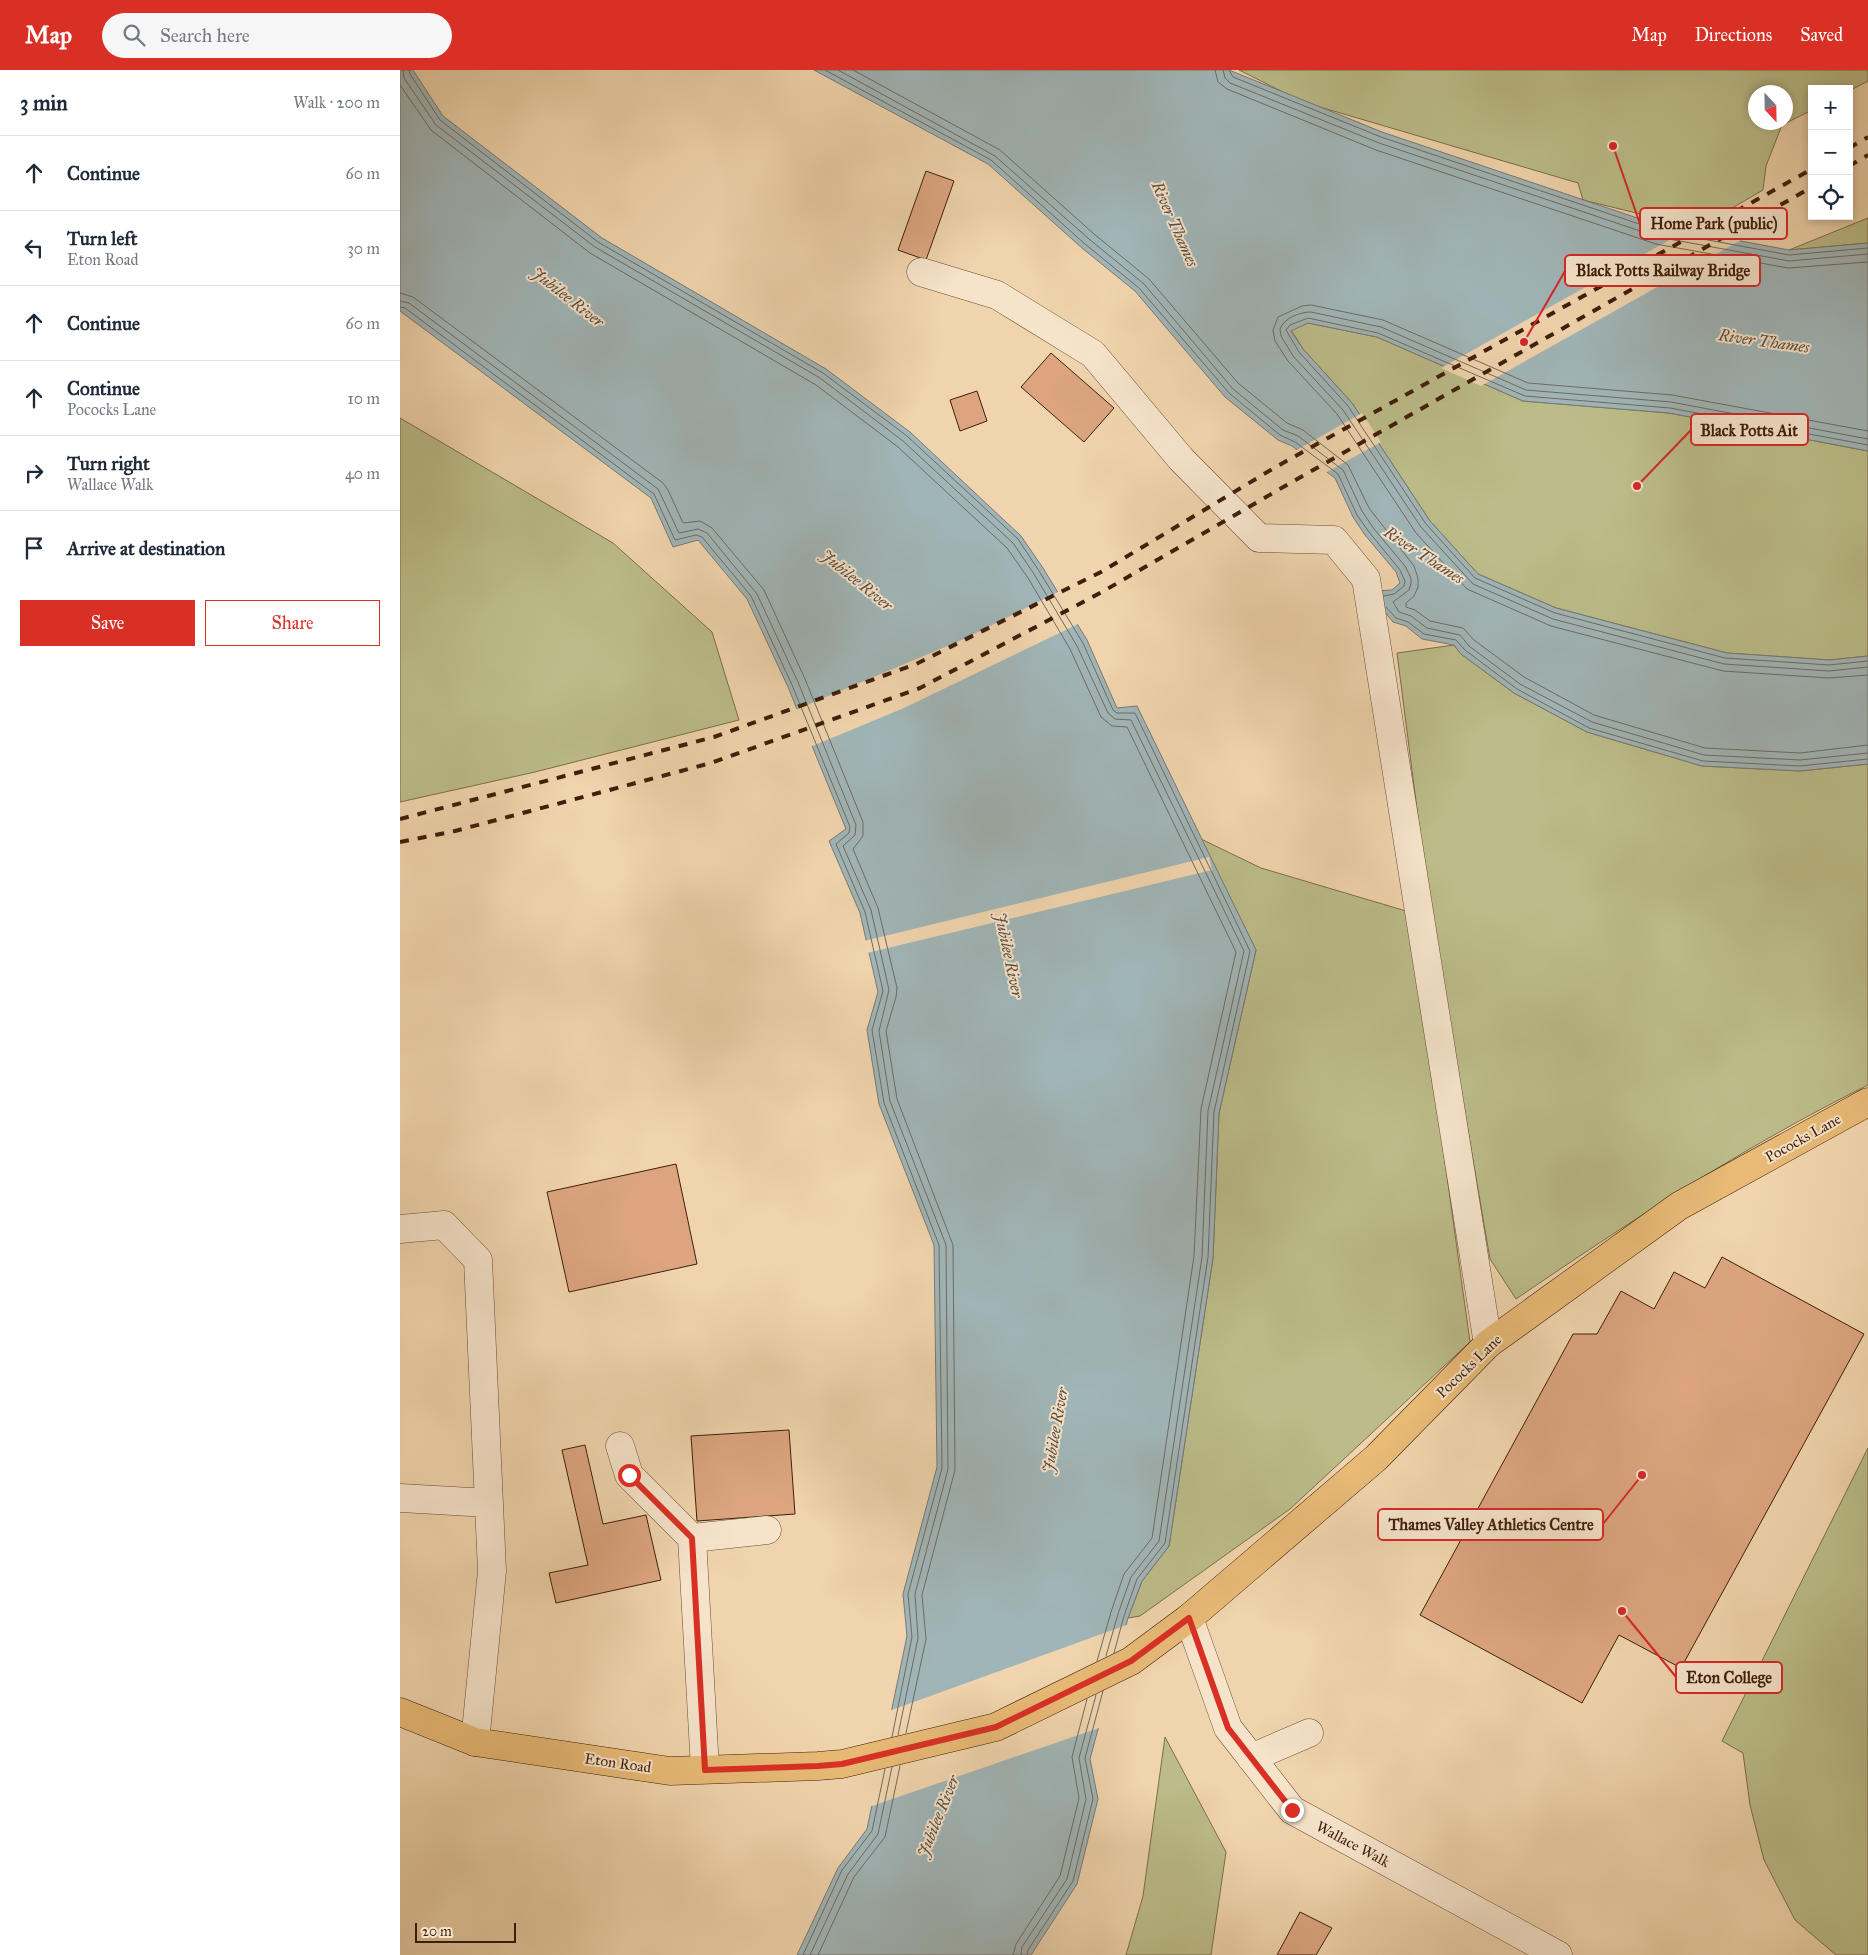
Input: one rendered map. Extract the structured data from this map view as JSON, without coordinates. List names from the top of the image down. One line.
{"streets":{"main road":["Pococks Lane","Eton Road"],"street":["Wallace Walk"]},"crossings":[["Pococks Lane","Eton Road"],["Pococks Lane","Wallace Walk"]],"water":["River Thames","Jubilee River"],"places":["Home Park (public)","Black Potts Railway Bridge","Black Potts Ait","Thames Valley Athletics Centre","Eton College"],"scale_bar":"20 m","north":"bottom","page":{"header":"Map","search":"Search here","nav":["Map","Directions","Saved"],"heading":["3 min","Walk · 200 m"],"map_buttons":["+","−"],"list":[["Continue","60 m"],["Turn left","Eton Road","30 m"],["Continue","60 m"],["Continue","Pococks Lane","10 m"],["Turn right","Wallace Walk","40 m"],"Arrive at destination"],"buttons":["Save","Share"],"scale":"20 m"}}
